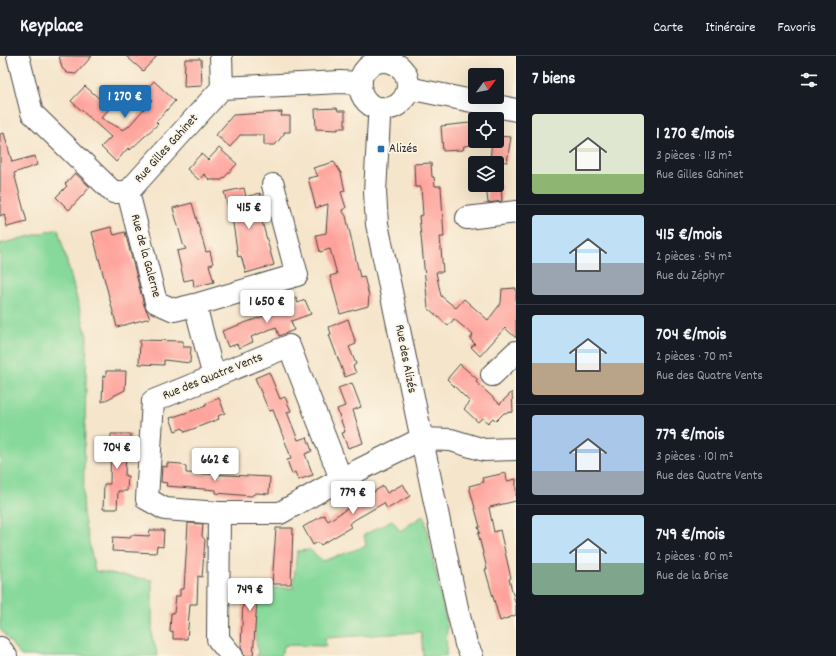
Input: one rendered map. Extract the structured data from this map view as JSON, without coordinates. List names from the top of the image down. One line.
{"streets":{"street":["Rue Gilles Gahinet","Rue de la Galerne","Rue des Alizés","Rue des Quatre Vents"]},"crossings":[["Rue Gilles Gahinet","Rue de la Galerne"],["Rue des Alizés","Rue des Quatre Vents"]],"places":{"transit":["Alizés"]},"north":"top right","page":{"header":"Keyplace","nav":["Carte","Itinéraire","Favoris"],"heading":"7 biens","price":["1 270 €","415 €","1 650 €","704 €","662 €","779 €","749 €"],"list":[{"name":"1 270 €/mois","note":"3 pièces · 113 m² · Rue Gilles Gahinet"},{"name":"415 €/mois","note":"2 pièces · 54 m² · Rue du Zéphyr"},{"name":"704 €/mois","note":"2 pièces · 70 m² · Rue des Quatre Vents"},{"name":"779 €/mois","note":"3 pièces · 101 m² · Rue des Quatre Vents"},{"name":"749 €/mois","note":"2 pièces · 80 m² · Rue de la Brise"}]}}
